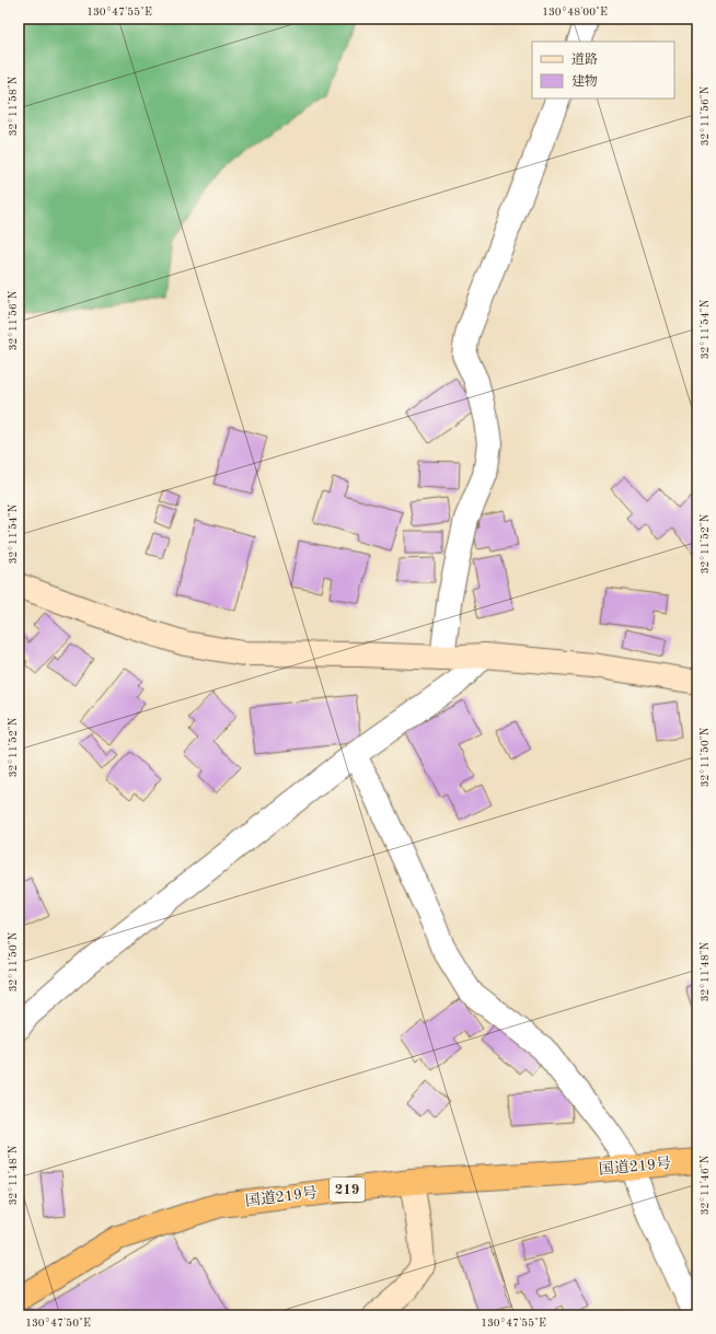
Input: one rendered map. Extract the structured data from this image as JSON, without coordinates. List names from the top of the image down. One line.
{"streets":{"highway":["国道219号","219"]},"legend":["道路","建物"],"coordinates":["130°47'55\"E","130°48'00\"E","32°11'58\"N","32°11'56\"N","32°11'54\"N","32°11'52\"N","32°11'50\"N","32°11'48\"N","32°11'46\"N","130°47'50\"E"]}
